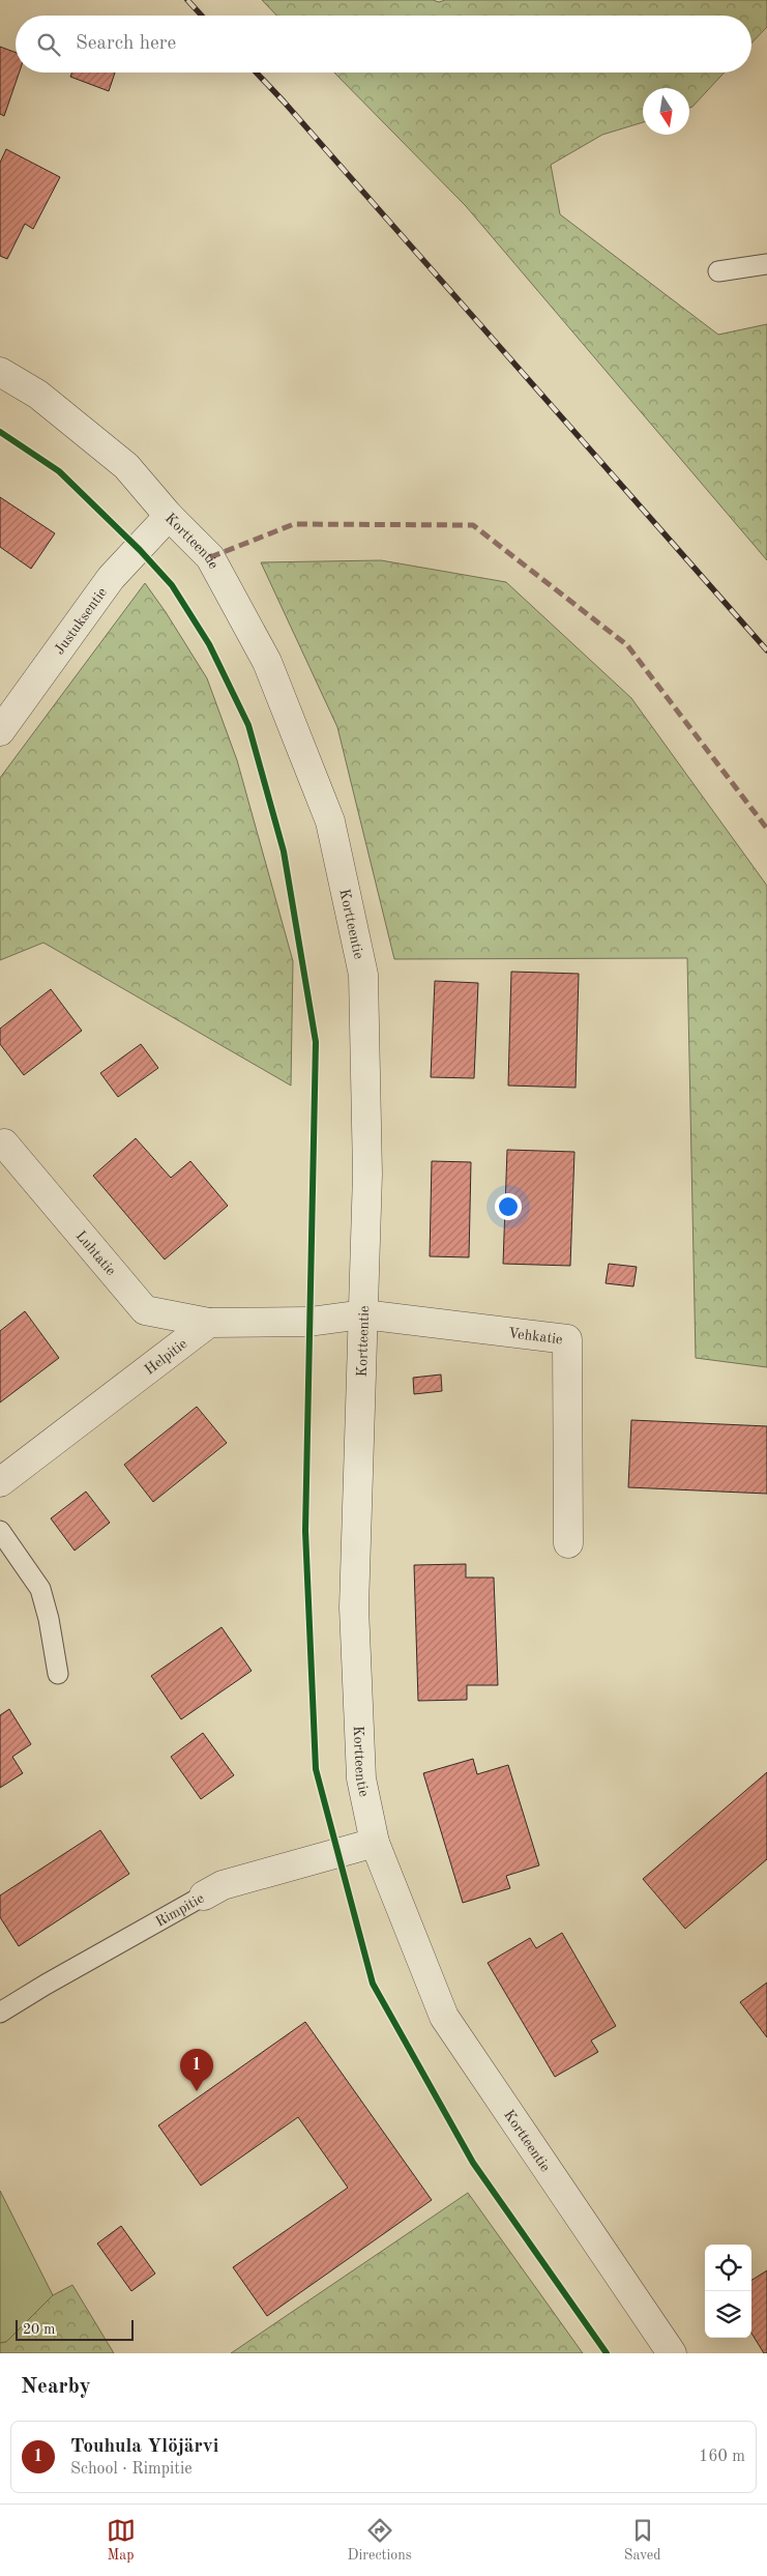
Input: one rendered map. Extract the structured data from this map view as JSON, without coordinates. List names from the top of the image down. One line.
{"streets":{"street":["Kortteentie","Justuksentie","Luhtatie","Vehkatie","Helpitie","Rimpitie"]},"crossings":[["Kortteentie","Justuksentie"],["Kortteentie","Vehkatie"],["Kortteentie","Rimpitie"],["Luhtatie","Helpitie"]],"scale_bar":"20 m","north":"bottom","page":{"search":"Search here","pins":"1","scale":"20 m","heading":"Nearby","list":[{"mark":"1","name":"Touhula Ylöjärvi","note":"School · Rimpitie","value":"160 m"}],"nav":["Map","Directions","Saved"]}}
